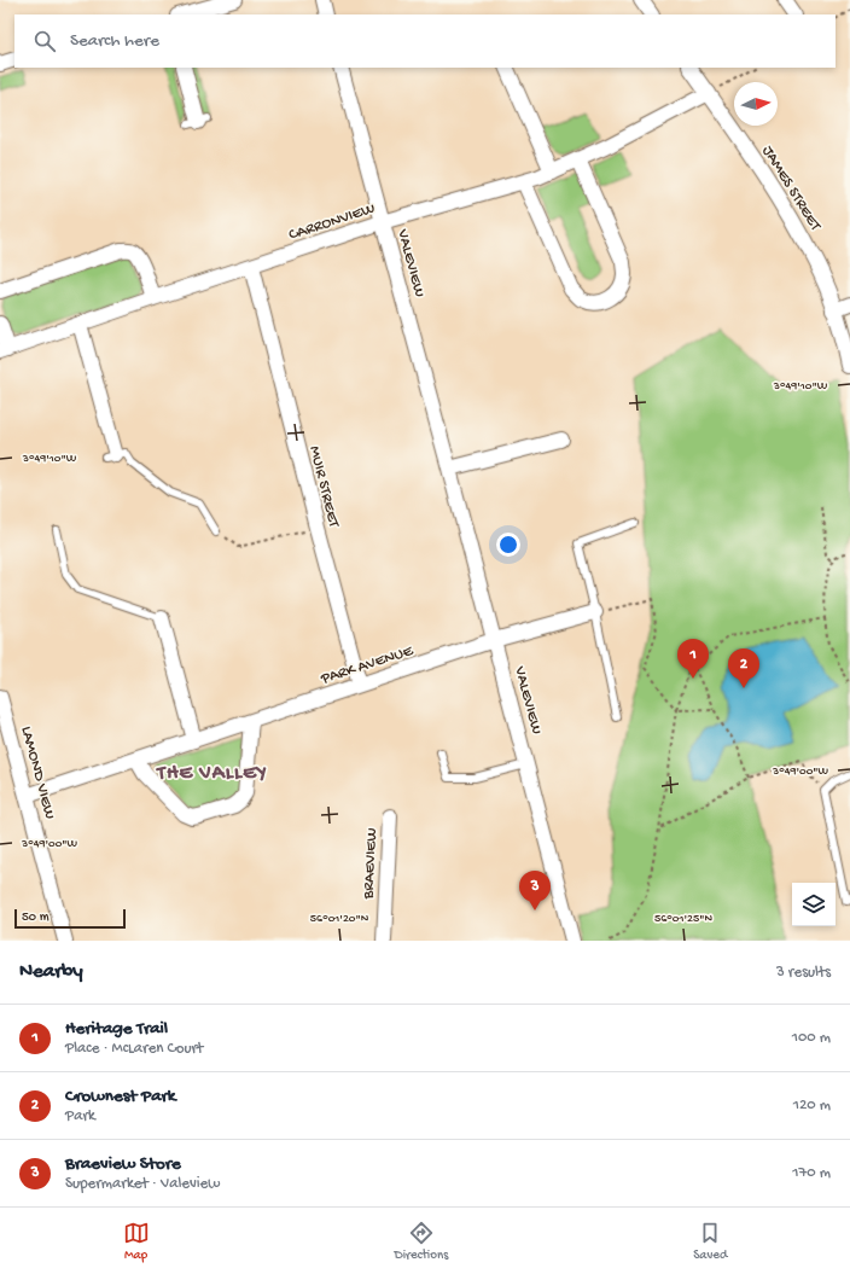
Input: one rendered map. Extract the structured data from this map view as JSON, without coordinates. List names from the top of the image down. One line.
{"streets":{"street":["JAMES STREET","CARRONVIEW","VALEVIEW","MUIR STREET","PARK AVENUE","LAMOND VIEW","BRAEVIEW"]},"crossings":[["JAMES STREET","CARRONVIEW"],["CARRONVIEW","VALEVIEW"],["CARRONVIEW","MUIR STREET"],["VALEVIEW","PARK AVENUE"],["MUIR STREET","PARK AVENUE"],["PARK AVENUE","LAMOND VIEW"]],"districts":["THE VALLEY"],"scale_bar":"50 m","north":"right","page":{"search":"Search here","pins":["1","2","3"],"scale":"50 m","heading":["Nearby","3 results"],"list":[{"mark":"1","name":"Heritage Trail","note":"Place · McLaren Court","value":"100 m"},{"mark":"2","name":"Crownest Park","note":"Park","value":"120 m"},{"mark":"3","name":"Braeview Store","note":"Supermarket · Valeview","value":"170 m"}],"nav":["Map","Directions","Saved"]},"coordinates":["3°49'10\"W","3°49'00\"W","56°01'20\"N","56°01'25\"N"]}
